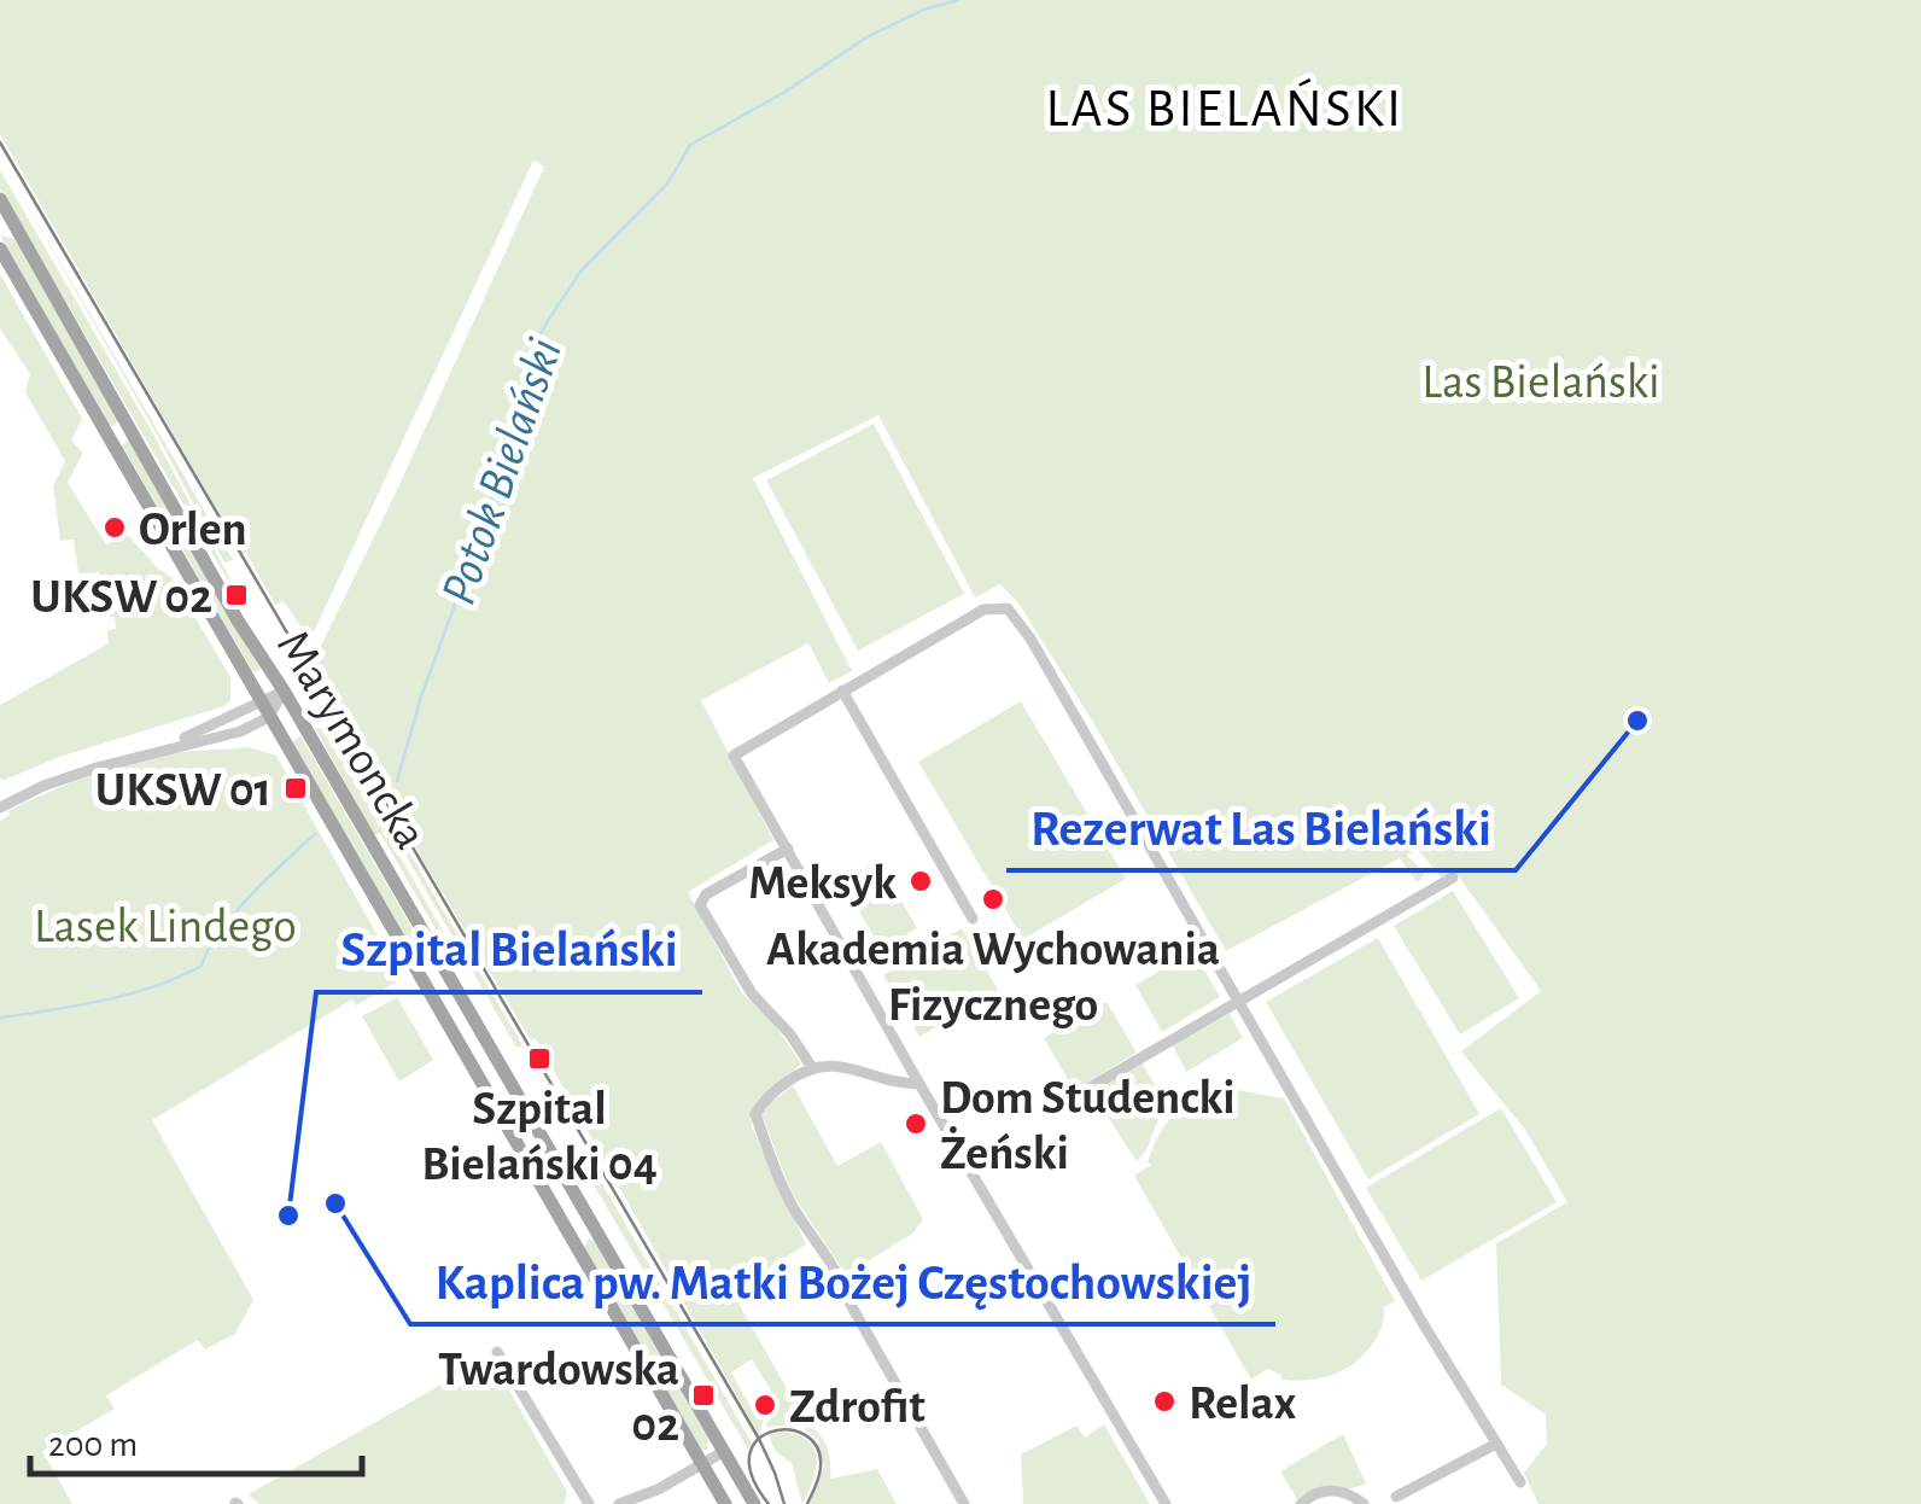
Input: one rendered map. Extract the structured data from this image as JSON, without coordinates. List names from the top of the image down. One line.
{"streets":{"main road":["Marymoncka"]},"districts":["LAS BIELAŃSKI"],"water":["Potok Bielański"],"parks":["Las Bielański","Lasek Lindego"],"places":{"other":["Orlen","Rezerwat Las Bielański","Meksyk","Akademia Wychowania Fizycznego","Dom Studencki Żeński","Kaplica pw. Matki Bożej Częstochowskiej","Szpital Bielański","Relax","Zdrofit"],"transit":["UKSW 02","UKSW 01","Szpital Bielański 04","Twardowska 02"]},"scale_bar":"200 m"}
